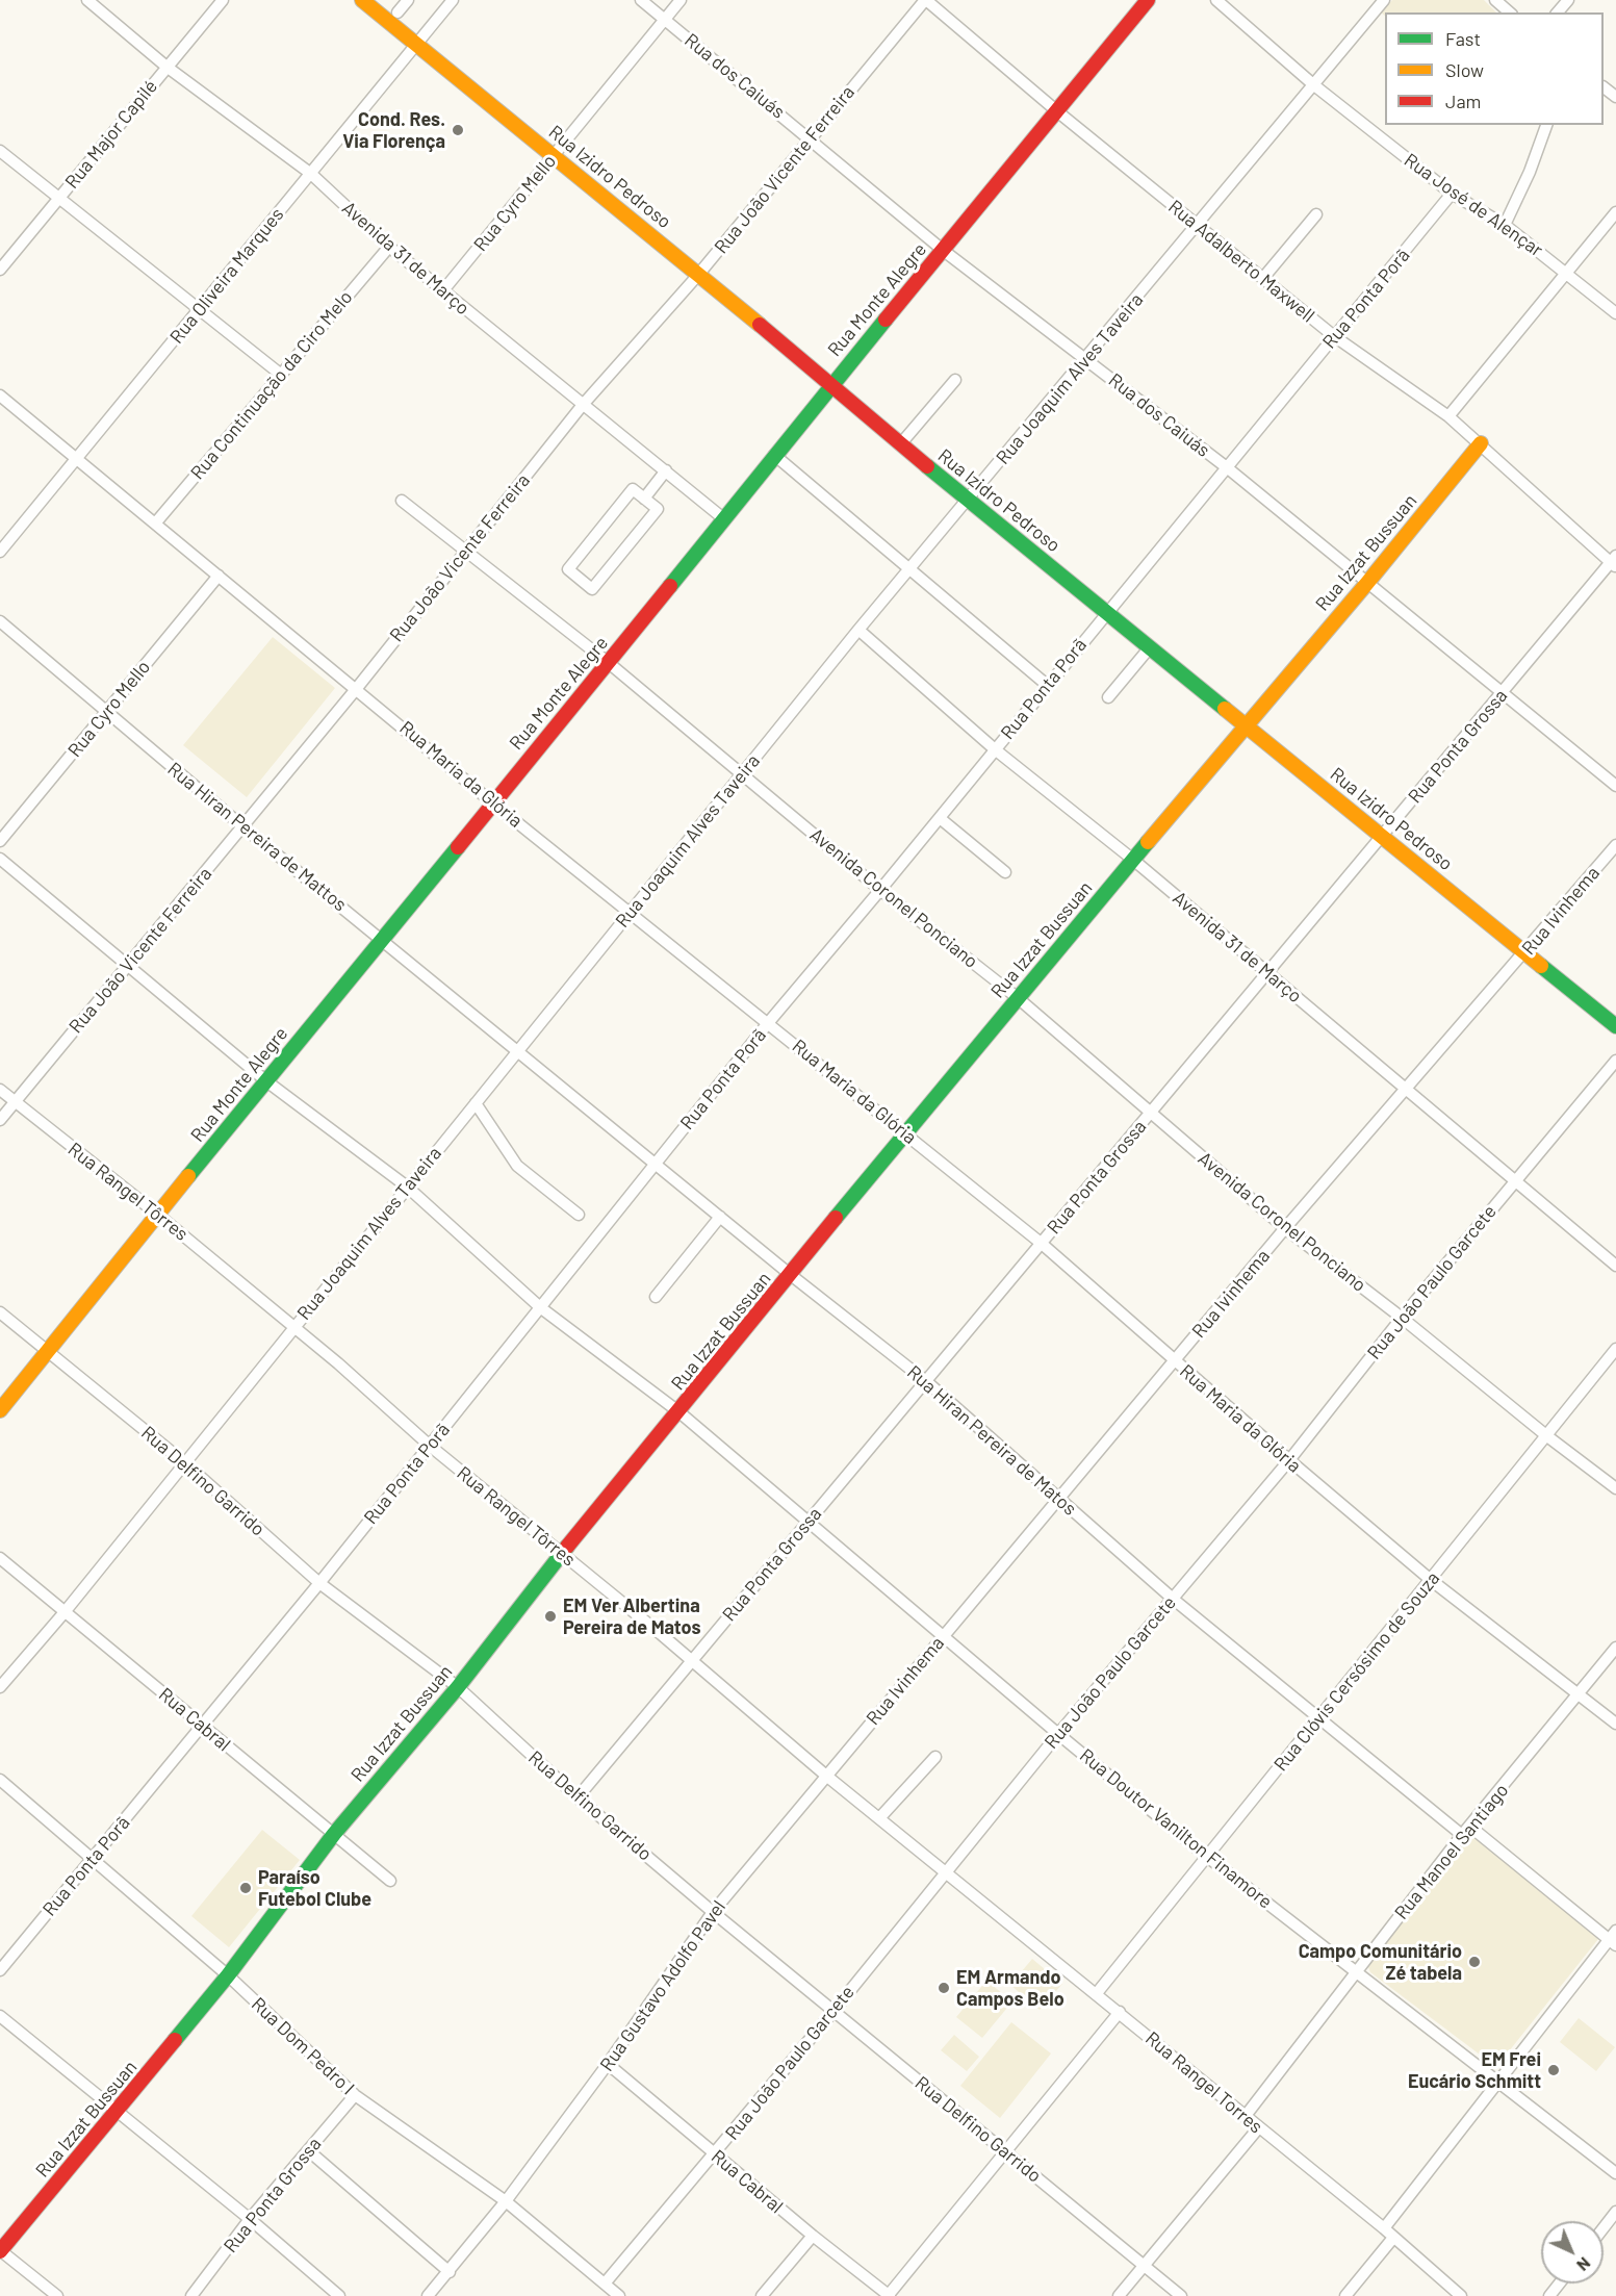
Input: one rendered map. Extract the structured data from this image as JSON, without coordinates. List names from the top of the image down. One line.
{"streets":{"street":["Rua dos Caiuás","Rua Major Capilé","Rua João Vicente Ferreira","Rua Izidro Pedroso","Rua Cyro Mello","Rua José de Alençar","Avenida 31 de Março","Rua Adalberto Maxwell","Rua Oliveira Marques","Rua Ponta Porã","Rua Monte Alegre","Rua Joaquim Alves Taveira","Rua Continuação da Ciro Melo","Rua Izzat Bussuan","Rua Ponta Grossa","Rua Maria da Glória","Rua Hiran Pereira de Mattos","Avenida Coronel Ponciano","Rua Ivinhema","Rua Rangel Tôrres","Rua João Paulo Garcete","Rua Hiran Pereira de Matos","Rua Delfino Garrido","Rua Clóvis Cersósimo de Souza","Rua Cabral","Rua Doutor Vanilton Finamore","Rua Manoel Santiago","Rua Gustavo Adolfo Pavel","Rua Dom Pedro I","Rua Rangel Torres"]},"crossings":[["Rua dos Caiuás","Rua João Vicente Ferreira"],["Rua dos Caiuás","Rua Cyro Mello"],["Rua dos Caiuás","Rua Ponta Porã"],["Rua dos Caiuás","Rua Monte Alegre"],["Rua dos Caiuás","Rua Joaquim Alves Taveira"],["Rua dos Caiuás","Rua Izzat Bussuan"],["Rua dos Caiuás","Rua Ponta Grossa"],["Rua Major Capilé","Avenida 31 de Março"],["Rua João Vicente Ferreira","Rua Izidro Pedroso"],["Rua João Vicente Ferreira","Avenida 31 de Março"],["Rua João Vicente Ferreira","Rua Adalberto Maxwell"],["Rua João Vicente Ferreira","Rua Maria da Glória"],["Rua João Vicente Ferreira","Rua Hiran Pereira de Mattos"],["Rua João Vicente Ferreira","Avenida Coronel Ponciano"],["Rua João Vicente Ferreira","Rua Rangel Tôrres"],["Rua João Vicente Ferreira","Rua Doutor Vanilton Finamore"],["Rua Izidro Pedroso","Rua Cyro Mello"],["Rua Izidro Pedroso","Rua Oliveira Marques"],["Rua Izidro Pedroso","Rua Ponta Porã"],["Rua Izidro Pedroso","Rua Monte Alegre"],["Rua Izidro Pedroso","Rua Joaquim Alves Taveira"],["Rua Izidro Pedroso","Rua Izzat Bussuan"],["Rua Izidro Pedroso","Rua Ponta Grossa"],["Rua Izidro Pedroso","Rua Ivinhema"],["Rua Cyro Mello","Avenida 31 de Março"],["Rua Cyro Mello","Rua Maria da Glória"],["Rua Cyro Mello","Rua Hiran Pereira de Mattos"],["Rua José de Alençar","Rua Ponta Porã"],["Rua José de Alençar","Rua Joaquim Alves Taveira"],["Avenida 31 de Março","Rua Oliveira Marques"],["Avenida 31 de Março","Rua Ponta Porã"],["Avenida 31 de Março","Rua Monte Alegre"],["Avenida 31 de Março","Rua Joaquim Alves Taveira"],["Avenida 31 de Março","Rua Continuação da Ciro Melo"],["Avenida 31 de Março","Rua Izzat Bussuan"],["Avenida 31 de Março","Rua Ponta Grossa"],["Avenida 31 de Março","Rua Ivinhema"],["Avenida 31 de Março","Rua João Paulo Garcete"],["Rua Adalberto Maxwell","Rua Ponta Porã"],["Rua Adalberto Maxwell","Rua Monte Alegre"],["Rua Adalberto Maxwell","Rua Joaquim Alves Taveira"],["Rua Adalberto Maxwell","Rua Izzat Bussuan"],["Rua Adalberto Maxwell","Rua Ponta Grossa"],["Rua Oliveira Marques","Rua Maria da Glória"],["Rua Ponta Porã","Rua Maria da Glória"],["Rua Ponta Porã","Avenida Coronel Ponciano"],["Rua Ponta Porã","Rua Rangel Tôrres"],["Rua Ponta Porã","Rua Hiran Pereira de Matos"],["Rua Ponta Porã","Rua Delfino Garrido"],["Rua Ponta Porã","Rua Cabral"],["Rua Ponta Porã","Rua Doutor Vanilton Finamore"],["Rua Ponta Porã","Rua Dom Pedro I"],["Rua Monte Alegre","Rua Maria da Glória"],["Rua Monte Alegre","Rua Hiran Pereira de Mattos"],["Rua Monte Alegre","Avenida Coronel Ponciano"],["Rua Monte Alegre","Rua Rangel Tôrres"],["Rua Monte Alegre","Rua Delfino Garrido"],["Rua Monte Alegre","Rua Doutor Vanilton Finamore"],["Rua Joaquim Alves Taveira","Rua Maria da Glória"],["Rua Joaquim Alves Taveira","Rua Hiran Pereira de Mattos"],["Rua Joaquim Alves Taveira","Avenida Coronel Ponciano"],["Rua Joaquim Alves Taveira","Rua Rangel Tôrres"],["Rua Joaquim Alves Taveira","Rua Hiran Pereira de Matos"],["Rua Joaquim Alves Taveira","Rua Delfino Garrido"],["Rua Joaquim Alves Taveira","Rua Cabral"],["Rua Joaquim Alves Taveira","Rua Doutor Vanilton Finamore"],["Rua Continuação da Ciro Melo","Rua Maria da Glória"],["Rua Izzat Bussuan","Rua Maria da Glória"],["Rua Izzat Bussuan","Avenida Coronel Ponciano"],["Rua Izzat Bussuan","Rua Rangel Tôrres"],["Rua Izzat Bussuan","Rua Hiran Pereira de Matos"],["Rua Izzat Bussuan","Rua Delfino Garrido"],["Rua Izzat Bussuan","Rua Cabral"],["Rua Izzat Bussuan","Rua Doutor Vanilton Finamore"],["Rua Izzat Bussuan","Rua Dom Pedro I"],["Rua Ponta Grossa","Rua Maria da Glória"],["Rua Ponta Grossa","Avenida Coronel Ponciano"],["Rua Ponta Grossa","Rua Rangel Tôrres"],["Rua Ponta Grossa","Rua Hiran Pereira de Matos"],["Rua Ponta Grossa","Rua Delfino Garrido"],["Rua Ponta Grossa","Rua Doutor Vanilton Finamore"],["Rua Ponta Grossa","Rua Dom Pedro I"],["Rua Maria da Glória","Rua Ivinhema"],["Rua Maria da Glória","Rua João Paulo Garcete"],["Rua Maria da Glória","Rua Clóvis Cersósimo de Souza"],["Rua Maria da Glória","Rua Manoel Santiago"],["Rua Hiran Pereira de Mattos","Rua Hiran Pereira de Matos"],["Avenida Coronel Ponciano","Rua Ivinhema"],["Avenida Coronel Ponciano","Rua João Paulo Garcete"],["Avenida Coronel Ponciano","Rua Clóvis Cersósimo de Souza"],["Rua Ivinhema","Rua Rangel Tôrres"],["Rua Ivinhema","Rua Hiran Pereira de Matos"],["Rua Ivinhema","Rua Doutor Vanilton Finamore"],["Rua Ivinhema","Rua Gustavo Adolfo Pavel"],["Rua Rangel Tôrres","Rua João Paulo Garcete"],["Rua Rangel Tôrres","Rua Gustavo Adolfo Pavel"],["Rua Rangel Tôrres","Rua Rangel Torres"],["Rua João Paulo Garcete","Rua Hiran Pereira de Matos"],["Rua João Paulo Garcete","Rua Delfino Garrido"],["Rua João Paulo Garcete","Rua Cabral"],["Rua João Paulo Garcete","Rua Doutor Vanilton Finamore"],["Rua João Paulo Garcete","Rua Dom Pedro I"],["Rua João Paulo Garcete","Rua Rangel Torres"],["Rua Hiran Pereira de Matos","Rua Clóvis Cersósimo de Souza"],["Rua Hiran Pereira de Matos","Rua Manoel Santiago"],["Rua Delfino Garrido","Rua Gustavo Adolfo Pavel"],["Rua Clóvis Cersósimo de Souza","Rua Doutor Vanilton Finamore"],["Rua Clóvis Cersósimo de Souza","Rua Rangel Torres"],["Rua Cabral","Rua Gustavo Adolfo Pavel"],["Rua Doutor Vanilton Finamore","Rua Manoel Santiago"],["Rua Manoel Santiago","Rua Rangel Torres"],["Rua Gustavo Adolfo Pavel","Rua Dom Pedro I"]],"places":["Cond. Res. Via Florença","EM Ver Albertina Pereira de Matos","Paraíso Futebol Clube","Campo Comunitário Zé tabela","EM Armando Campos Belo","EM Frei Eucário Schmitt"],"legend":["Fast","Slow","Jam"],"north":"bottom right"}
